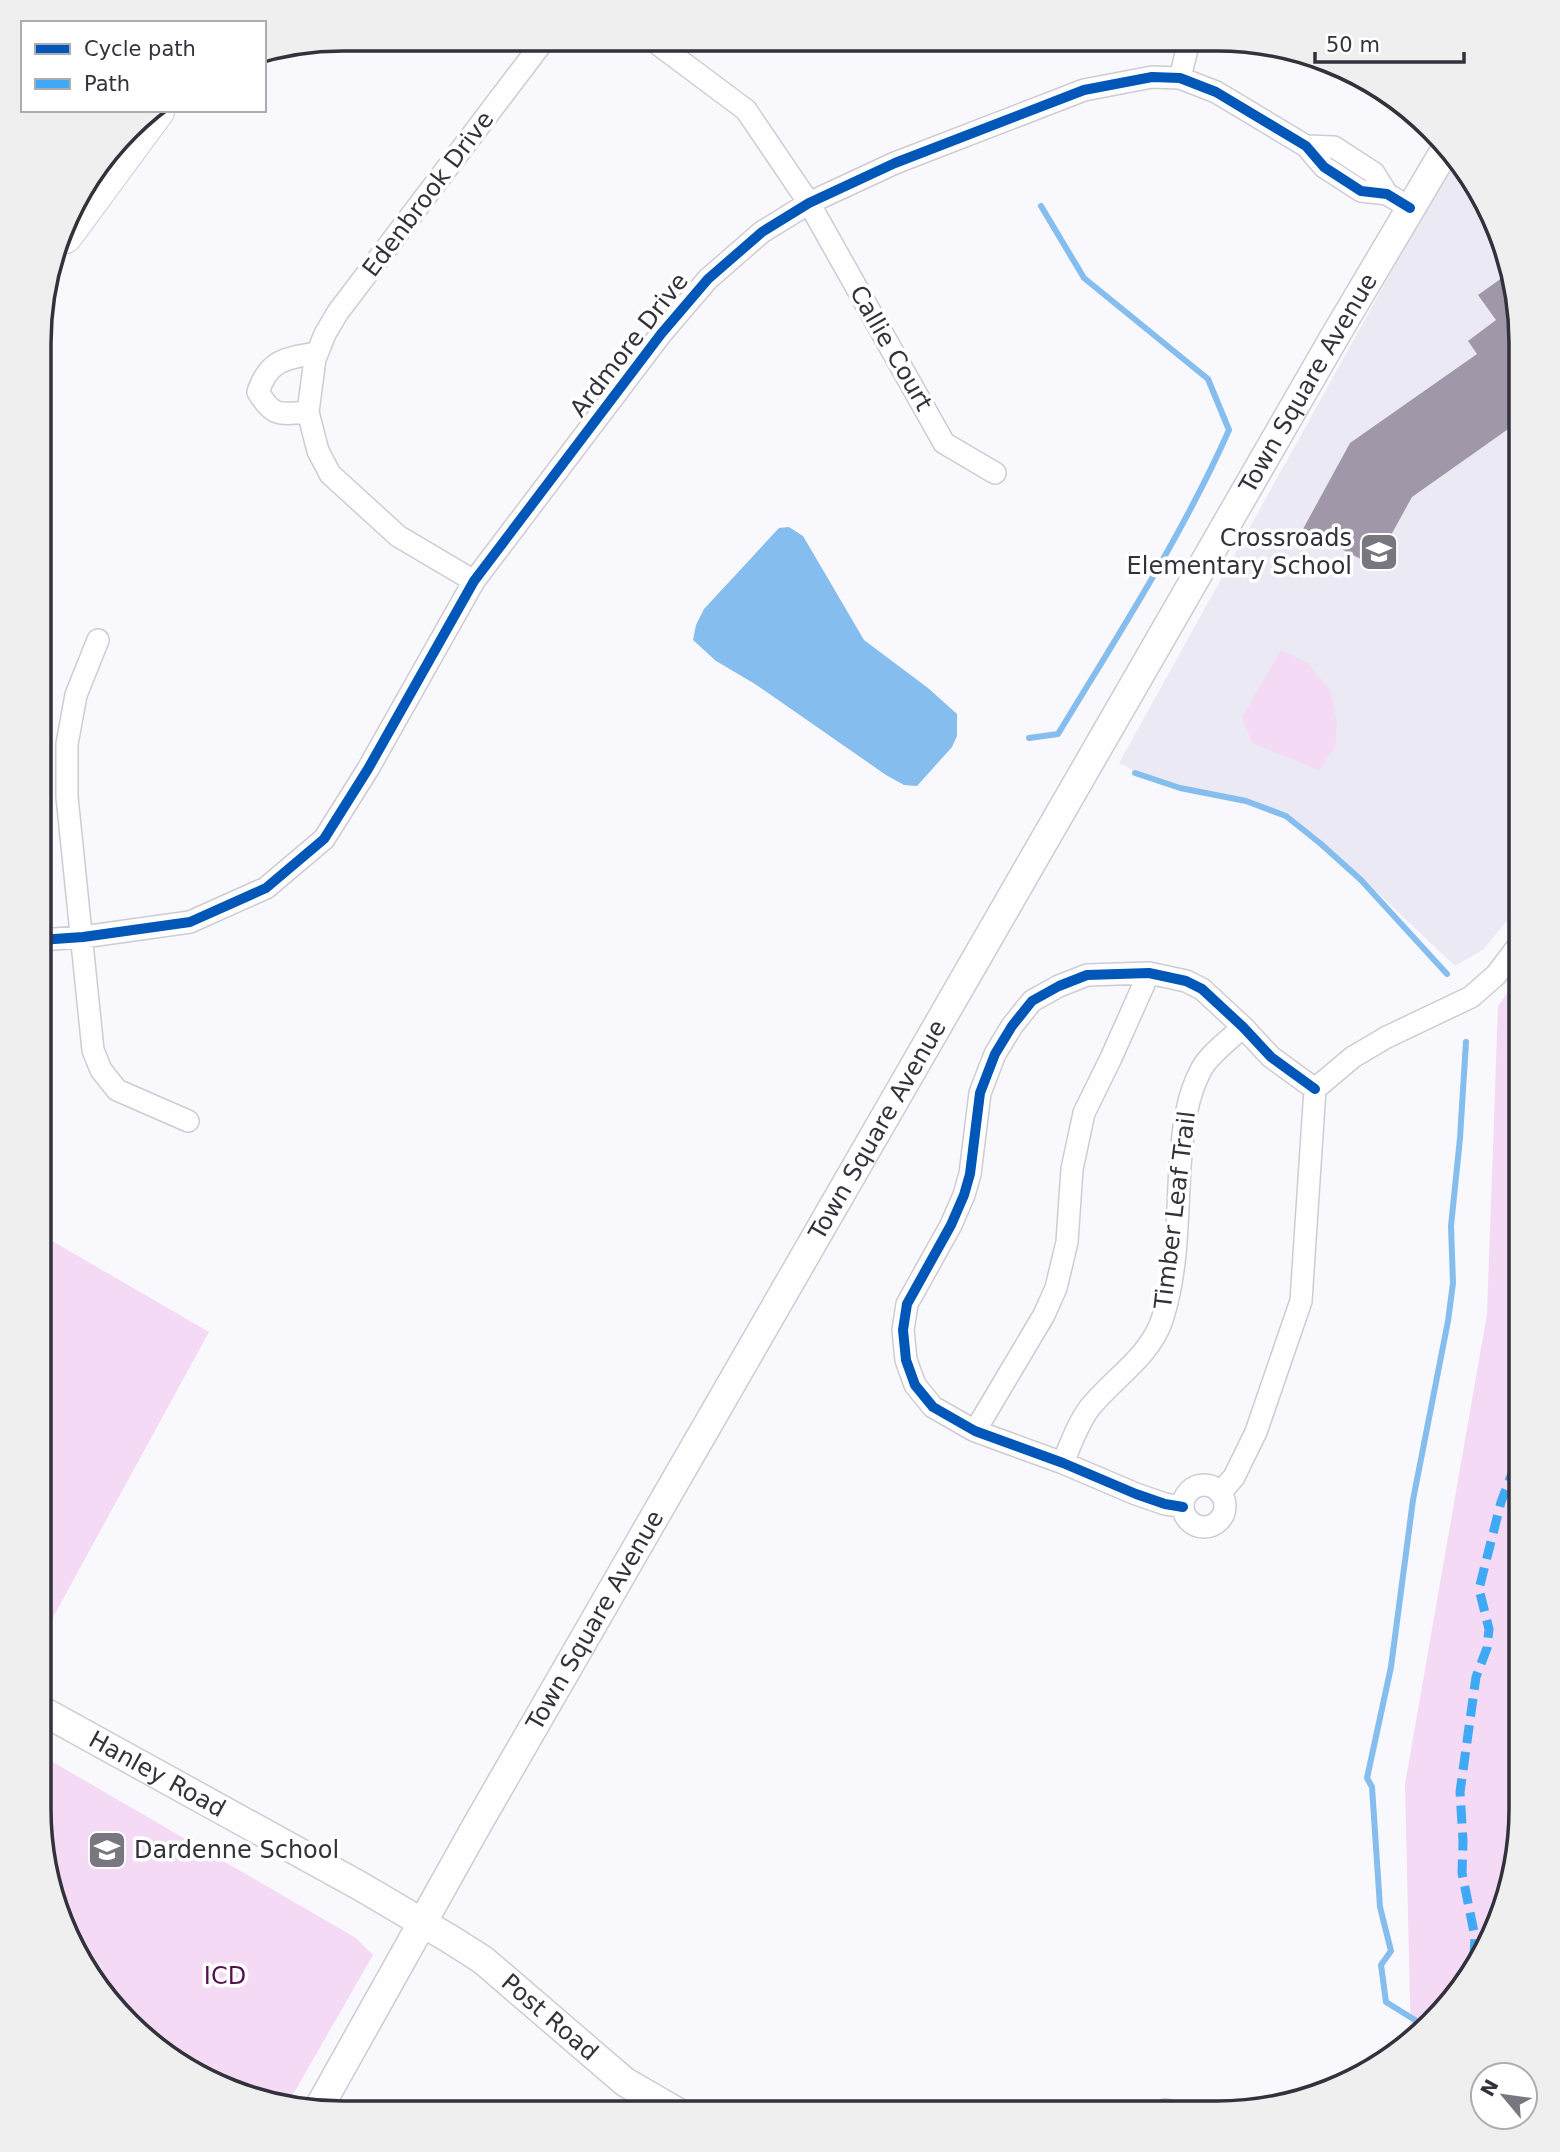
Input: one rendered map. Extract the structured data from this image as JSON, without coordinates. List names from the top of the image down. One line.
{"streets":{"main road":["Town Square Avenue","Hanley Road","Post Road"],"street":["Edenbrook Drive","Ardmore Drive","Callie Court","Timber Leaf Trail"]},"crossings":[["Edenbrook Drive","Ardmore Drive"],["Ardmore Drive","Callie Court"],["Ardmore Drive","Town Square Avenue"],["Town Square Avenue","Hanley Road"],["Town Square Avenue","Post Road"],["Hanley Road","Post Road"]],"parks":["ICD"],"places":{"school or university":["Crossroads Elementary School","Dardenne School"]},"legend":["Cycle path","Path"],"scale_bar":"50 m","north":"top left"}
